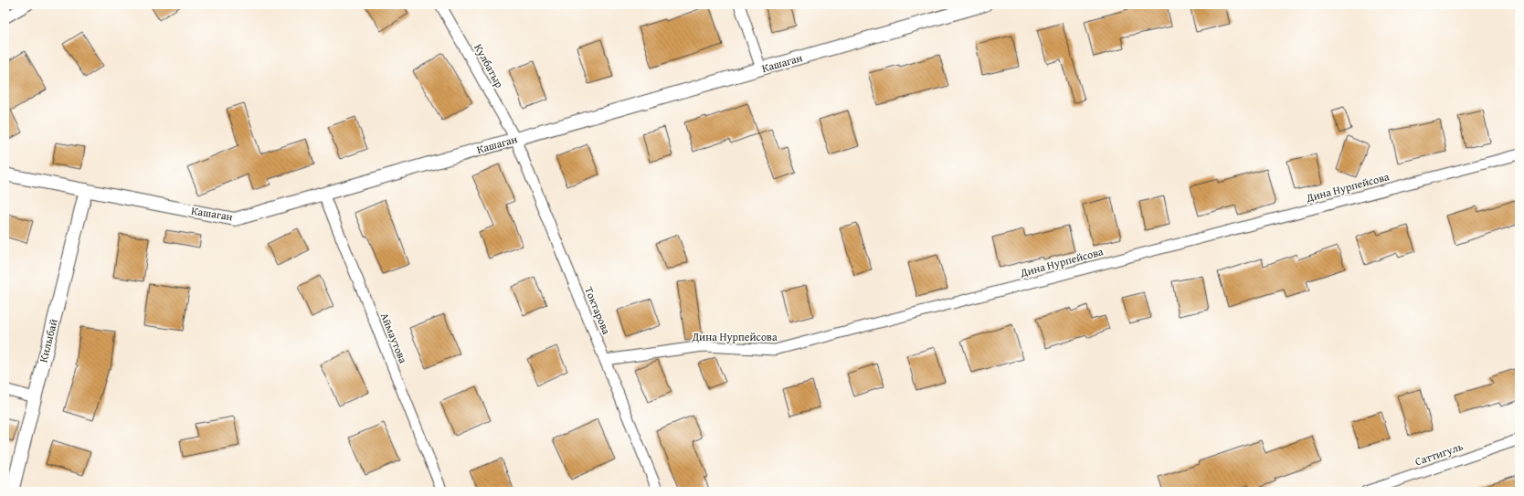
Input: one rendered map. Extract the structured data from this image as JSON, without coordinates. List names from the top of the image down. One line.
{"streets":{"street":["Кашаган","Кулбатыр","Дина Нурпейсова","Токтарова","Аймаутова","Килыбай","Саттигуль"]},"crossings":[["Кашаган","Кулбатыр"],["Кашаган","Токтарова"],["Кашаган","Аймаутова"],["Кашаган","Килыбай"],["Кулбатыр","Токтарова"],["Дина Нурпейсова","Токтарова"]]}
